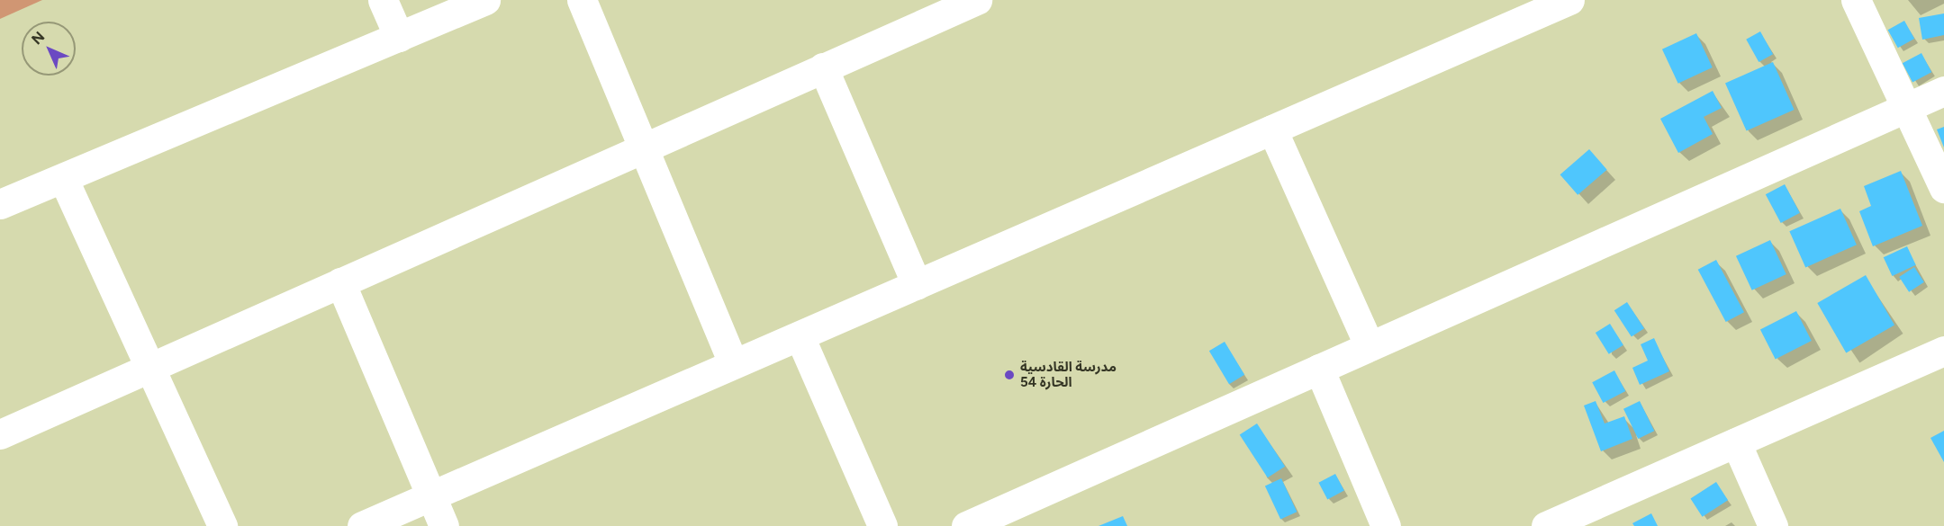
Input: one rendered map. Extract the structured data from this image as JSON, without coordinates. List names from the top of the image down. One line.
{"places":["مدرسة القادسية الحارة 54"],"north":"top left"}
